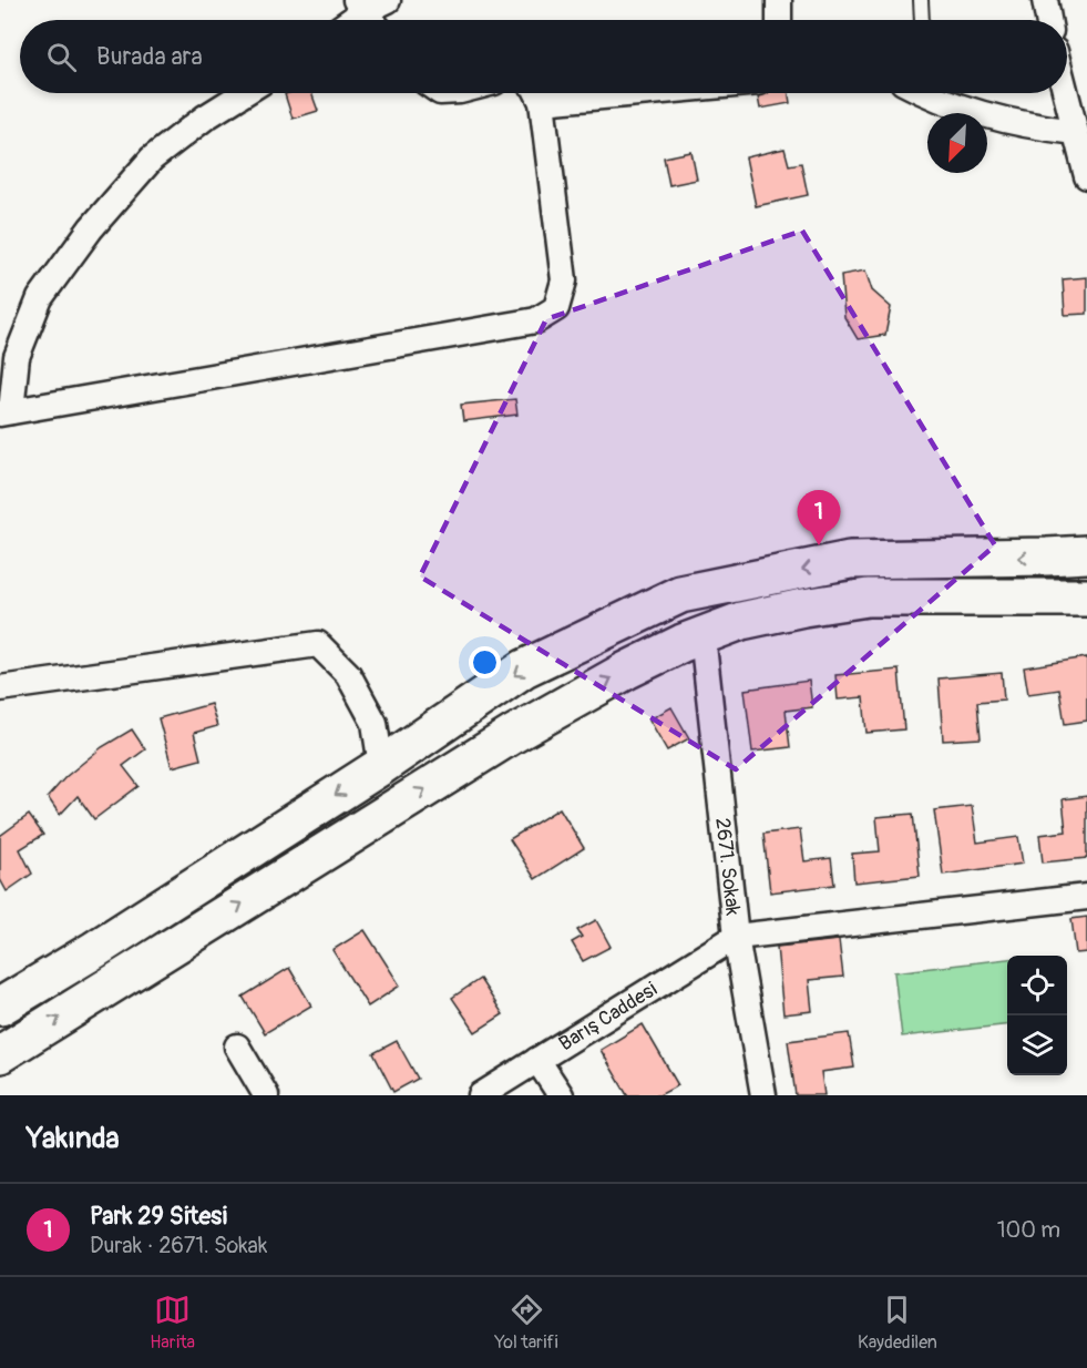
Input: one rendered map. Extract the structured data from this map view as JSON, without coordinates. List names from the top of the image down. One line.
{"streets":{"street":["2671. Sokak","Barış Caddesi"]},"crossings":[["2671. Sokak","Barış Caddesi"]],"north":"bottom left","page":{"search":"Burada ara","pins":"1","heading":"Yakında","list":[{"mark":"1","name":"Park 29 Sitesi","note":"Durak · 2671. Sokak","value":"100 m"}],"nav":["Harita","Yol tarifi","Kaydedilen"]}}
